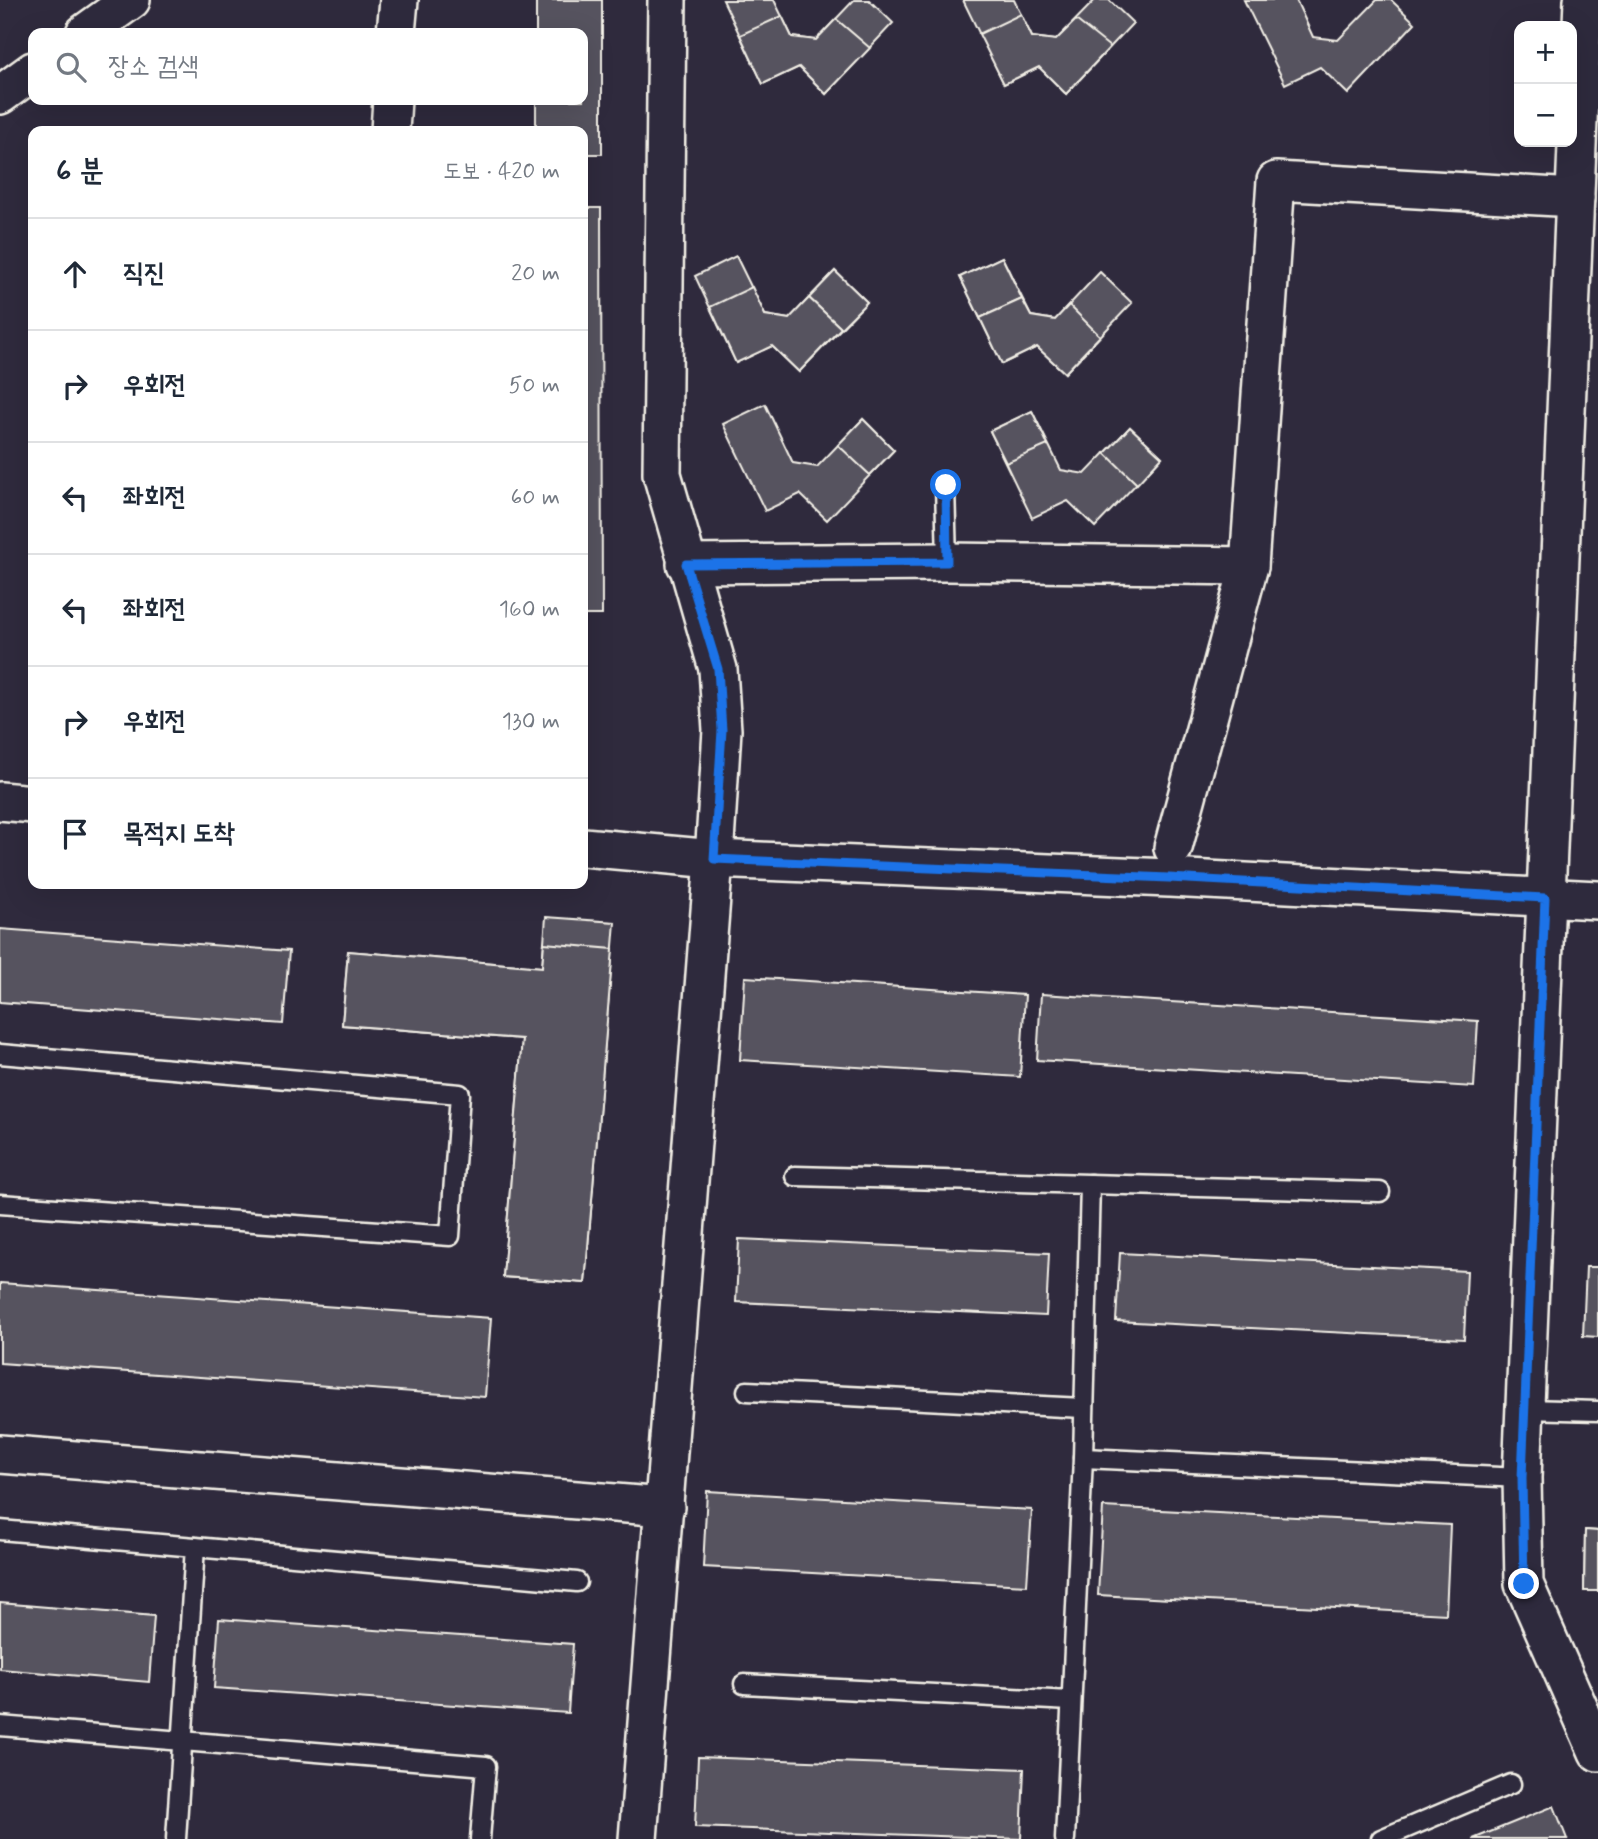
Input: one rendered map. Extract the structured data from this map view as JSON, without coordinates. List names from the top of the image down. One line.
{"page":{"map_buttons":["+","−"],"search":"장소 검색","heading":["6 분","도보 · 420 m"],"list":[["직진","20 m"],["우회전","50 m"],["좌회전","60 m"],["좌회전","160 m"],["우회전","130 m"],"목적지 도착"]}}
